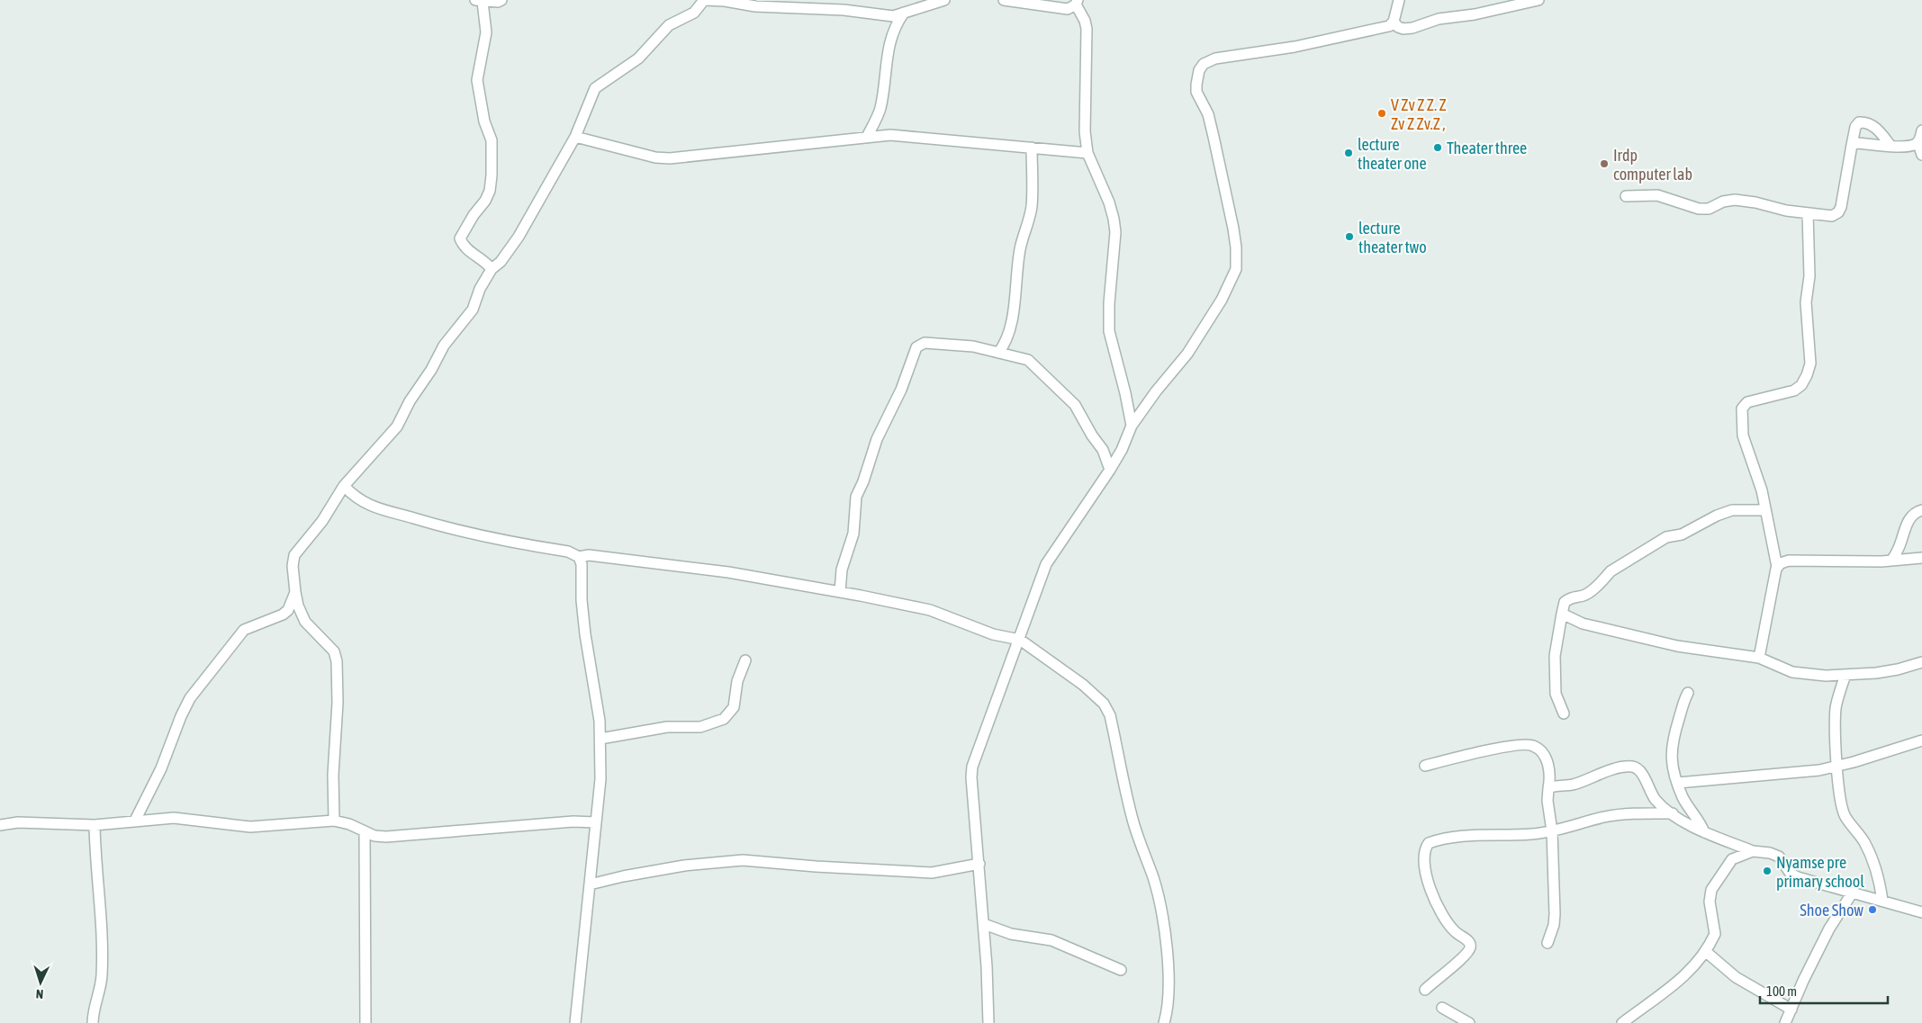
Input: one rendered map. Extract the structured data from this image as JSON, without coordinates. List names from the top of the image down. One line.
{"places":["V Zv Z Z. Z Zv Z Zv.Z ,","Theater three","lecture theater one","Irdp computer lab","lecture theater two","Nyamse pre primary school","Shoe Show"],"scale_bar":"100 m","north":"bottom"}
